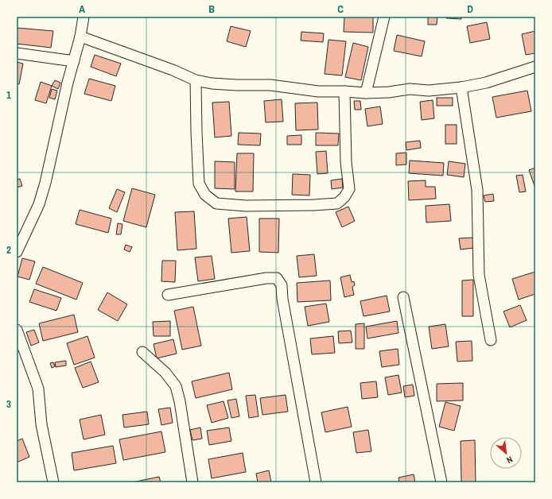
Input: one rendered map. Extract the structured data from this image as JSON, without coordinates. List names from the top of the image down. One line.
{"north":"bottom right","grid":{"columns":["A","B","C","D"],"rows":["1","2","3"]}}
